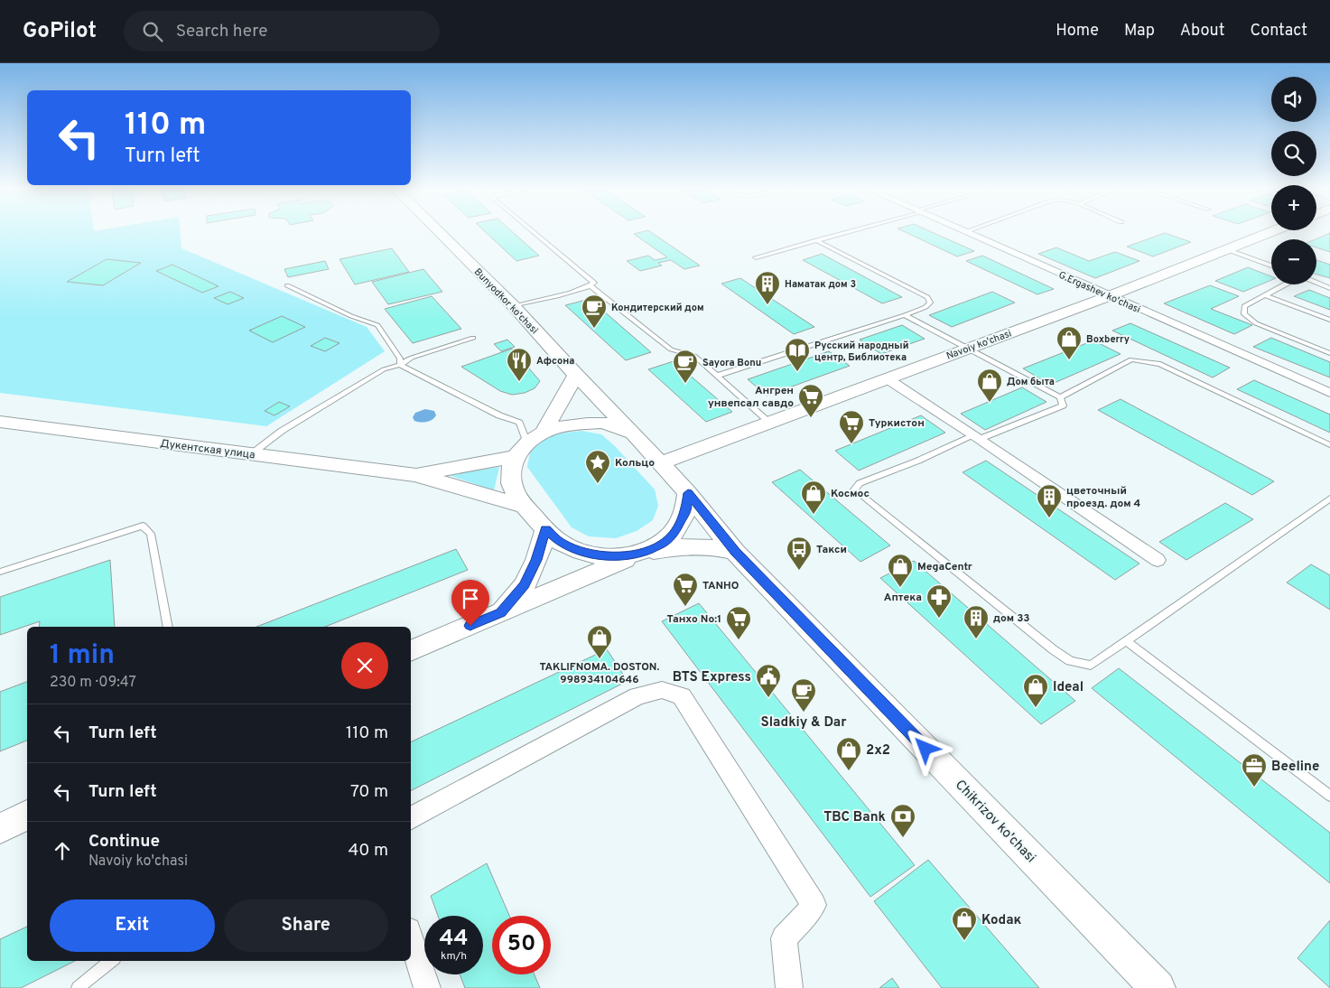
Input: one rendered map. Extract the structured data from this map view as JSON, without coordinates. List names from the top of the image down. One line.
{"streets":{"main road":["Bunyodkor ko'chasi","Navoiy ko'chasi","Дукентская улица","Chikrizov ko'chasi"],"street":["G.Ergashev ko'chasi"]},"crossings":[["G.Ergashev ko'chasi","Navoiy ko'chasi"],["Navoiy ko'chasi","Chikrizov ko'chasi"]],"places":{"building":["Наматак дом 3","цветочный проезд. дом 4","дом 33"],"cafe":["Кондитерский дом","Sayora Bonu","Sladkiy & Dar"],"shop":["Boxberry","Дом быта","Космос","MegaCentr","TAKLIFNOMA. DOSTON. 998934104646","Ideal","2х2","Kodaк"],"library":["Русский народный центр, Библиотека"],"restaurant":["Афсона"],"supermarket":["Ангрен унвепсал савдо","Туркистон","TANHO","Танхо No:1"],"place":["Кольцо"],"bus stop":["Такси"],"pharmacy":["Аптека"],"public building":["BTS Express"],"office":["Beeline"],"bank":["TBC Bank"]},"page":{"header":"GoPilot","search":"Search here","nav":["Home","Map","About","Contact"],"map_buttons":["+","−"],"turn":["110 m","Turn left"],"heading":["1 min","230 m · 09:47"],"list":[{"name":"Turn left","value":"110 m"},{"name":"Turn left","value":"70 m"},{"name":"Continue","note":"Navoiy ko'chasi","value":"40 m"}],"buttons":["Exit","Share"],"speed":"44 km/h","limit":"50"}}
